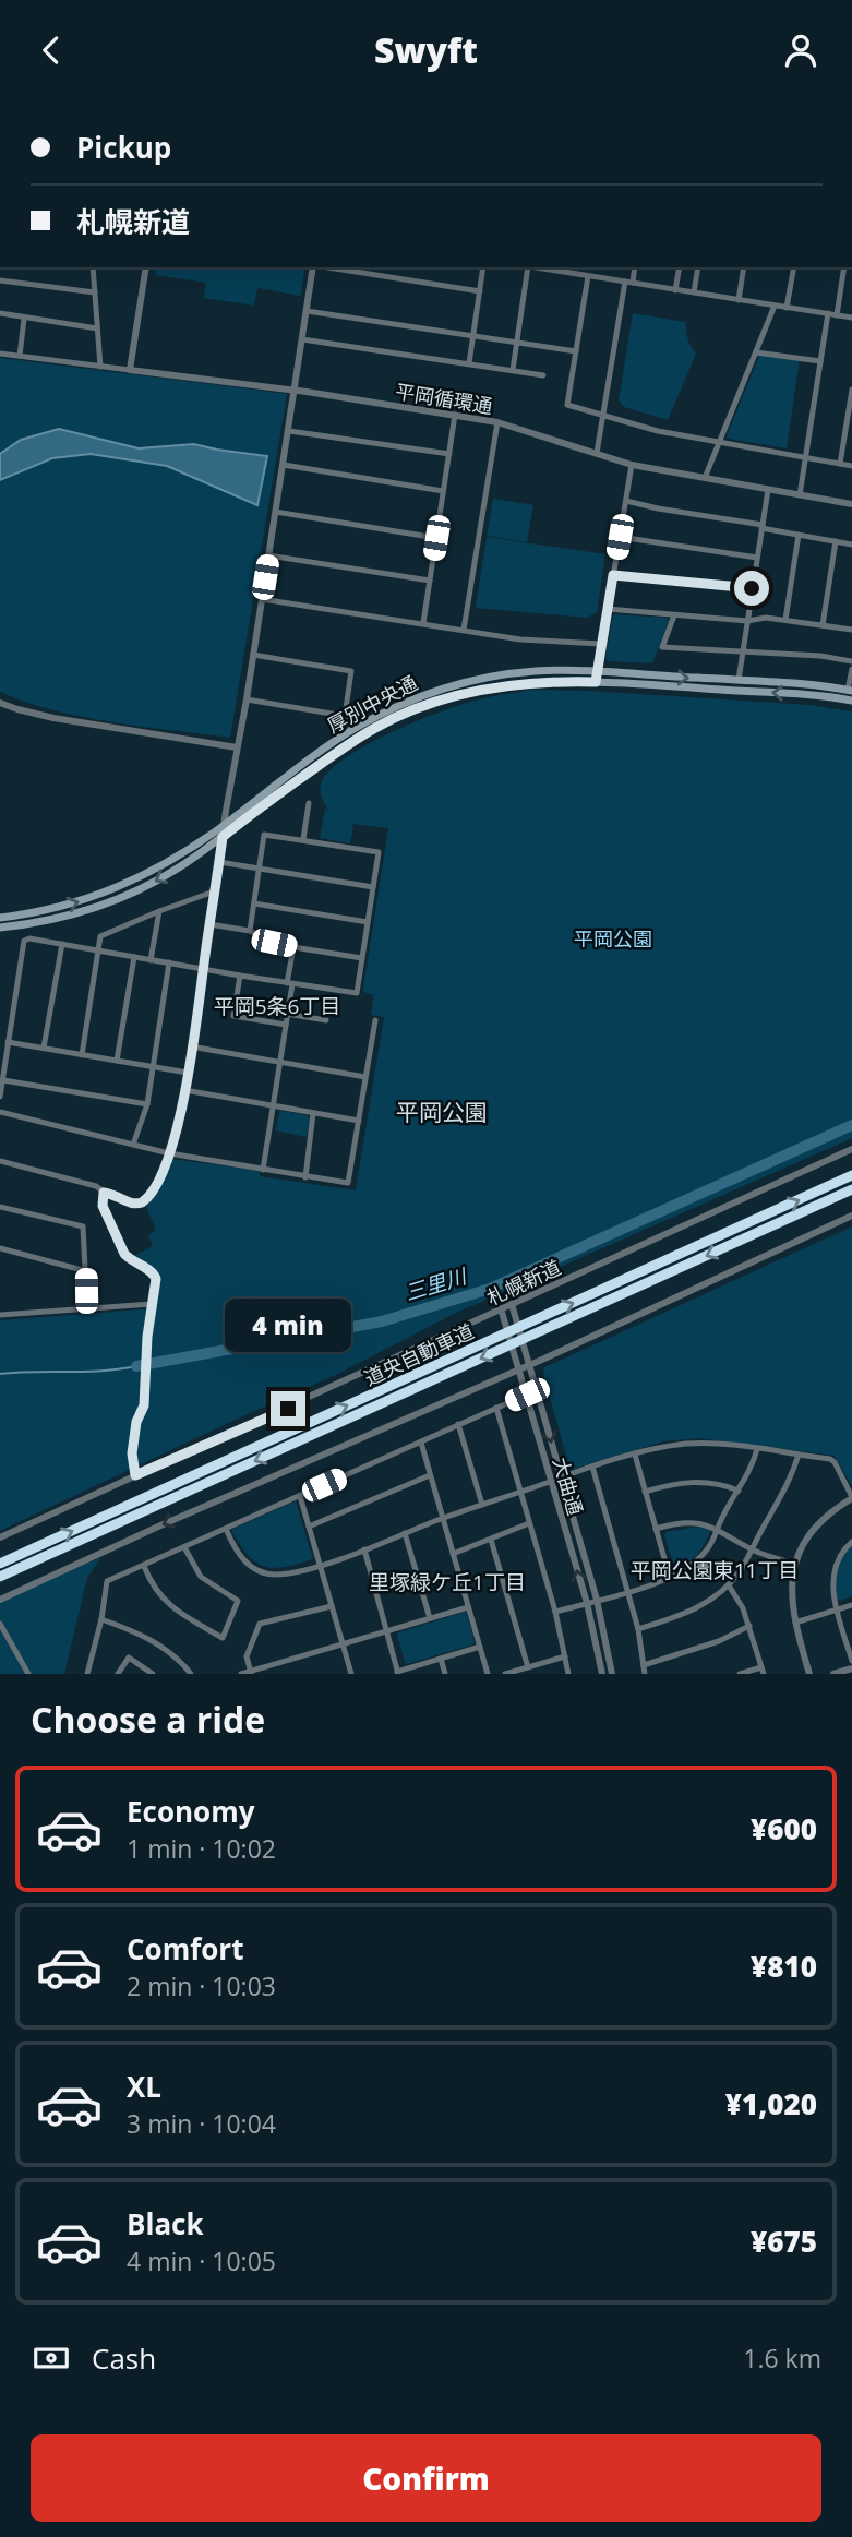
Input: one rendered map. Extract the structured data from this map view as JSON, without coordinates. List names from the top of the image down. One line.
{"streets":{"highway":["道央自動車道"],"main road":["厚別中央通"],"street":["平岡循環通","札幌新道","大曲通"]},"crossings":[["札幌新道","大曲通"]],"districts":["平岡5条6丁目","平岡公園","平岡公園東11丁目","里塚緑ケ丘1丁目"],"water":["三里川"],"parks":["平岡公園"],"page":{"header":"Swyft","banner":["Pickup","札幌新道"],"bubble":"4 min","heading":"Choose a ride","list":[{"name":"Economy","note":"1 min · 10:02","value":"¥600"},{"name":"Comfort","note":"2 min · 10:03","value":"¥810"},{"name":"XL","note":"3 min · 10:04","value":"¥1,020"},{"name":"Black","note":"4 min · 10:05","value":"¥675"}],"pay":["Cash","1.6 km"],"buttons":"Confirm"}}
